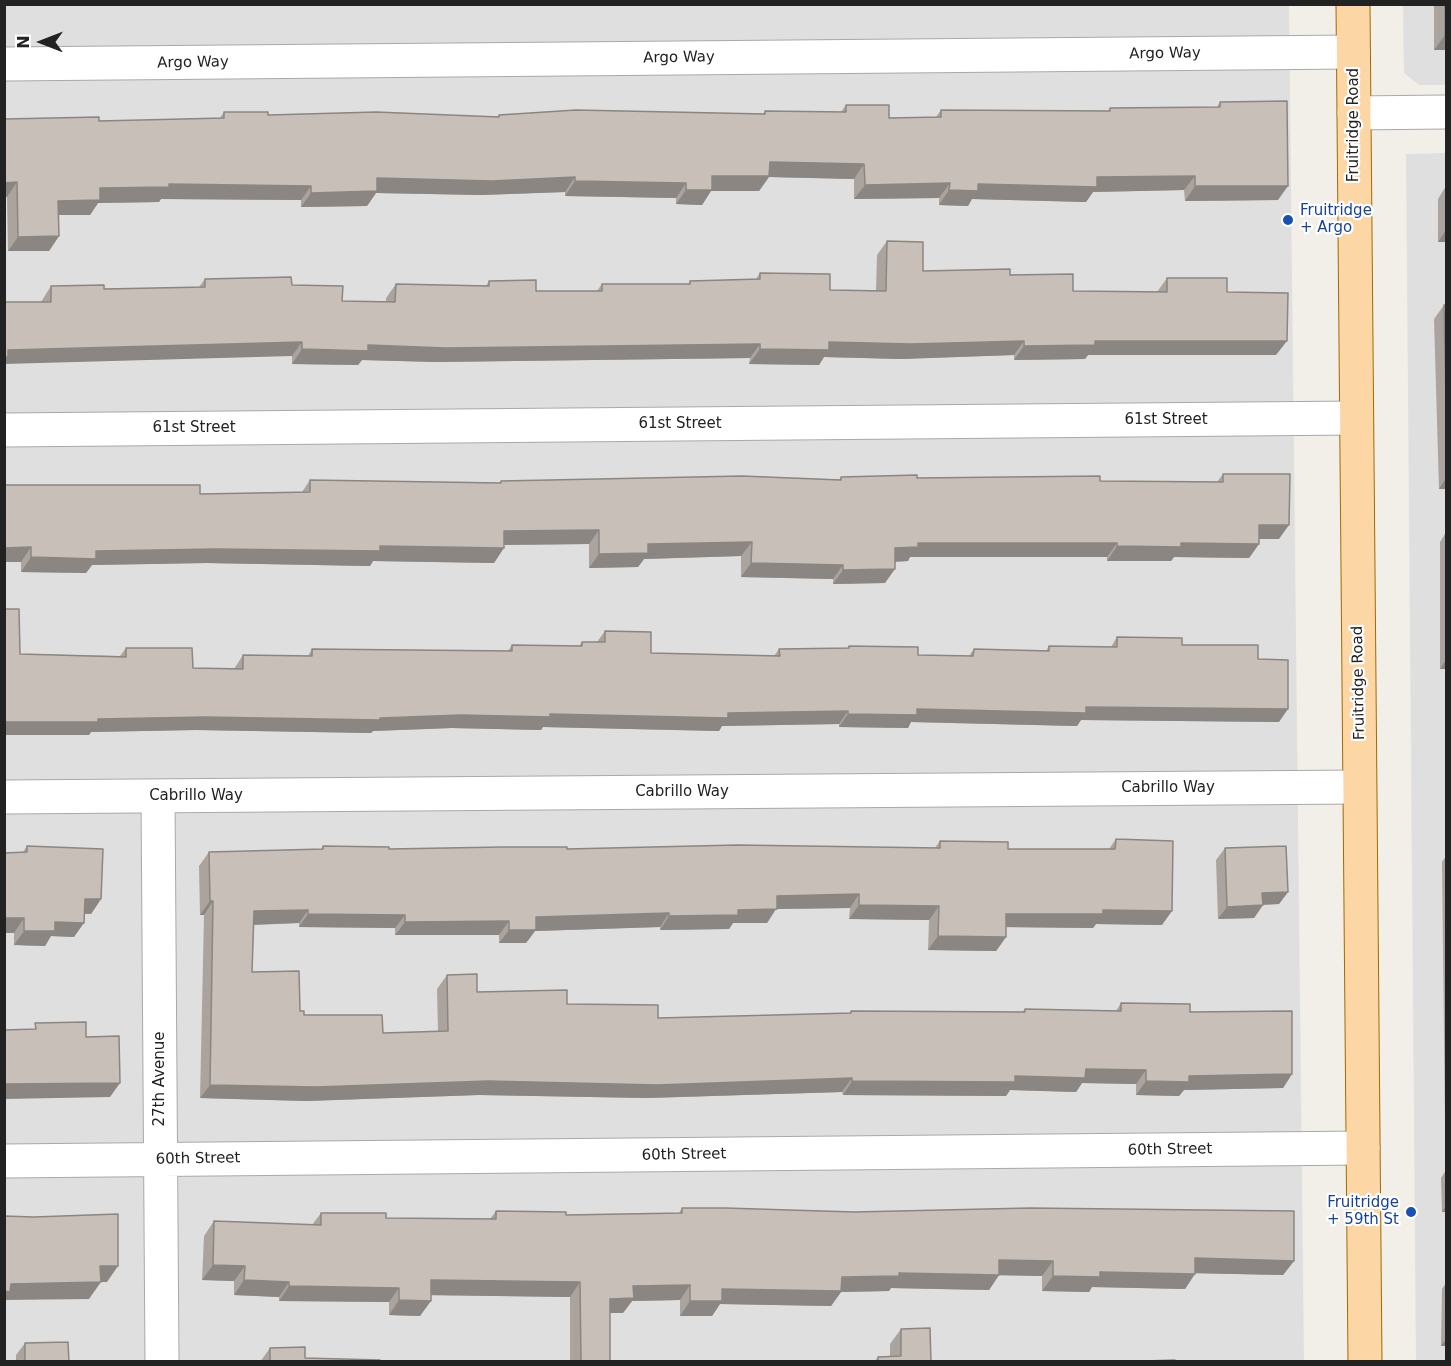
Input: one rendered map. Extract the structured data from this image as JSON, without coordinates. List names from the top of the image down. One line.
{"streets":{"main road":["Fruitridge Road"],"street":["Argo Way","61st Street","Cabrillo Way","27th Avenue","60th Street"]},"crossings":[["Argo Way","Fruitridge Road"],["Fruitridge Road","61st Street"],["Fruitridge Road","Cabrillo Way"],["Fruitridge Road","60th Street"],["Cabrillo Way","27th Avenue"],["27th Avenue","60th Street"]],"places":["Fruitridge + Argo","Fruitridge + 59th St"],"north":"left"}
